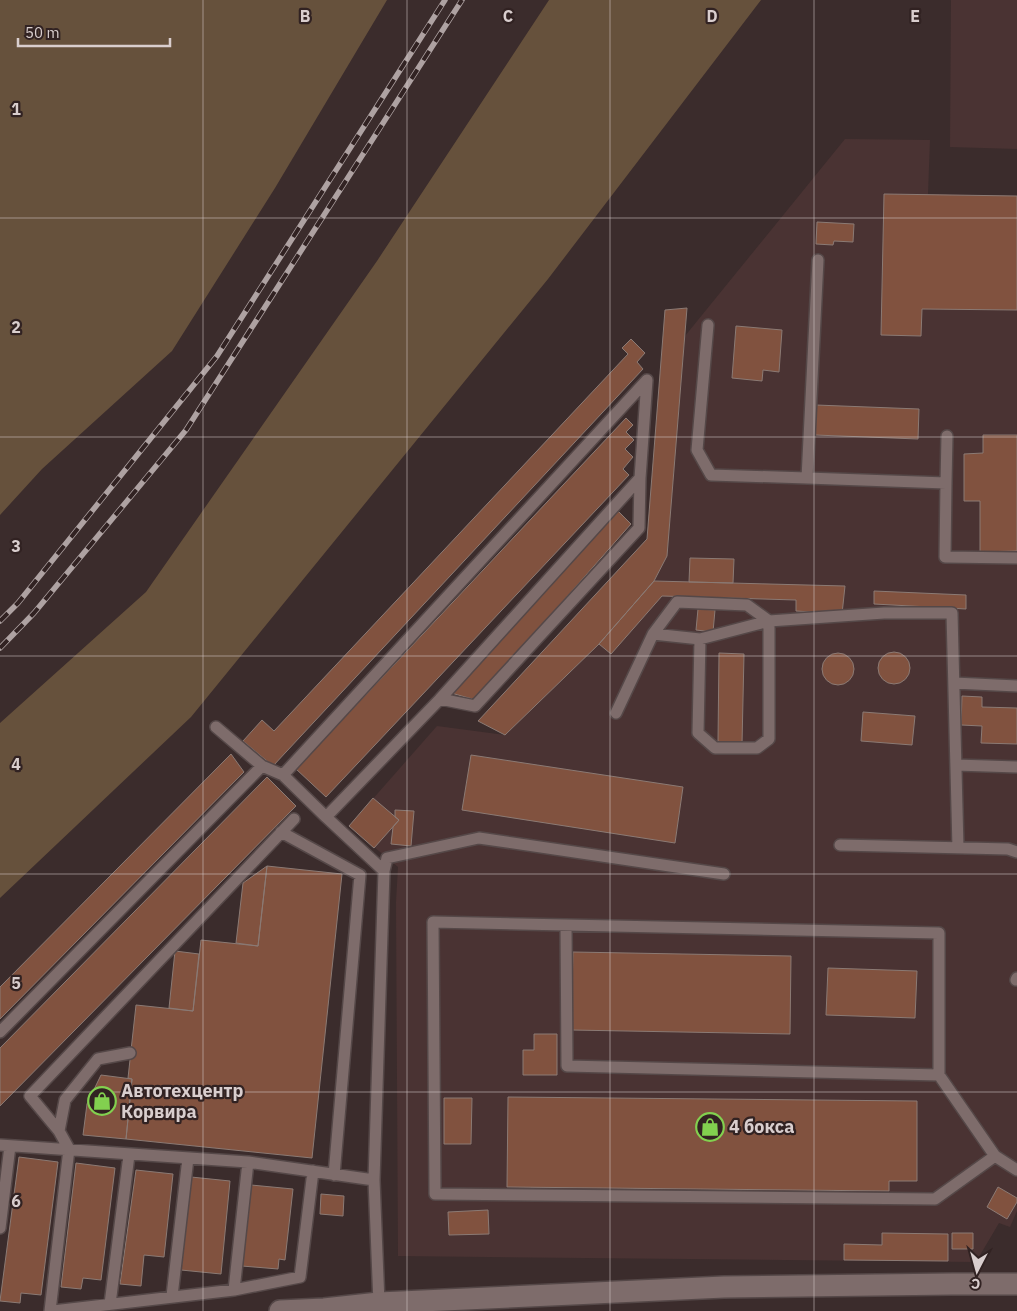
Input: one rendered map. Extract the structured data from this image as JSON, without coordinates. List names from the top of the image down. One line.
{"places":{"shop":["Автотехцентр Корвира","4 бокса"]},"scale_bar":"50 m","north":"bottom","grid":{"columns":["B","C","D","E"],"rows":["1","2","3","4","5","6"]}}
